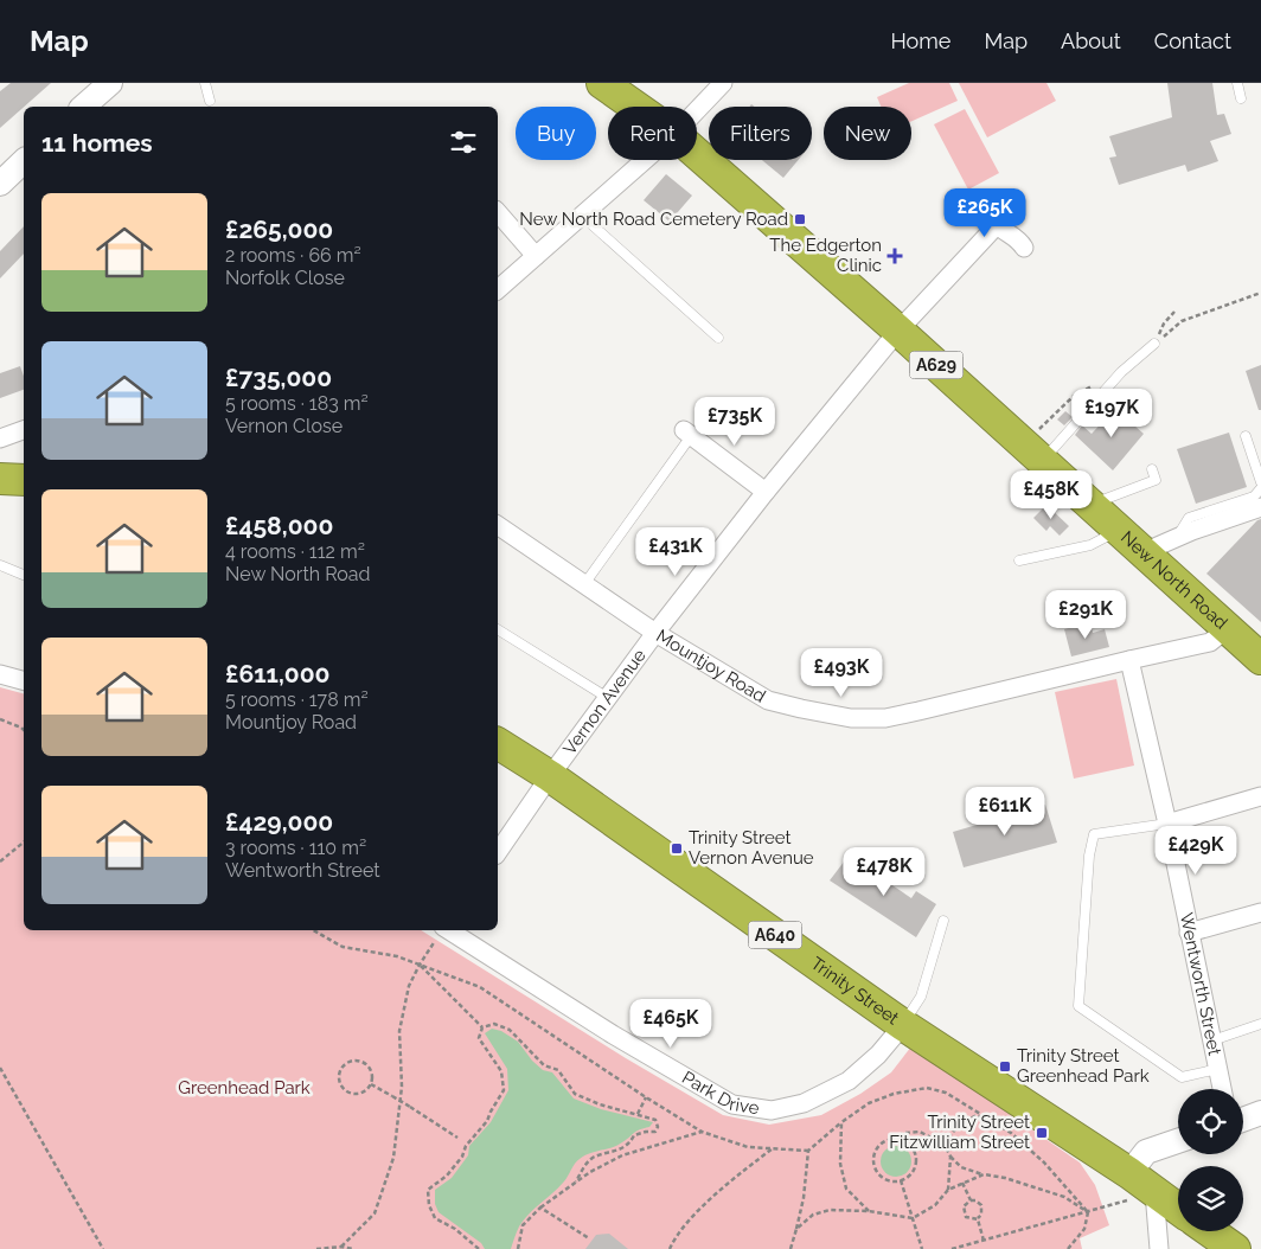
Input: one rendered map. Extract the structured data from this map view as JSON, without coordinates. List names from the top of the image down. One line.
{"streets":{"highway":["A629","New North Road","A640","Trinity Street"],"street":["Mountjoy Road","Vernon Avenue","Wentworth Street","Park Drive"]},"crossings":[["New North Road","Mountjoy Road"],["New North Road","Vernon Avenue"],["Mountjoy Road","Vernon Avenue"],["Mountjoy Road","Wentworth Street"],["Vernon Avenue","Trinity Street"],["Trinity Street","Park Drive"]],"parks":["Greenhead Park"],"places":{"transit":["New North Road Cemetery Road","Trinity Street Vernon Avenue","Trinity Street Greenhead Park","Trinity Street Fitzwilliam Street"],"health":["The Edgerton Clinic"]},"page":{"header":"Map","nav":["Home","Map","About","Contact"],"chip":["Buy","Rent","Filters","New"],"heading":"11 homes","list":[{"name":"£265,000","note":"2 rooms · 66 m² · Norfolk Close"},{"name":"£735,000","note":"5 rooms · 183 m² · Vernon Close"},{"name":"£458,000","note":"4 rooms · 112 m² · New North Road"},{"name":"£611,000","note":"5 rooms · 178 m² · Mountjoy Road"},{"name":"£429,000","note":"3 rooms · 110 m² · Wentworth Street"}],"price":["£265K","£197K","£735K","£458K","£431K","£291K","£493K","£611K","£429K","£478K","£465K"]}}
